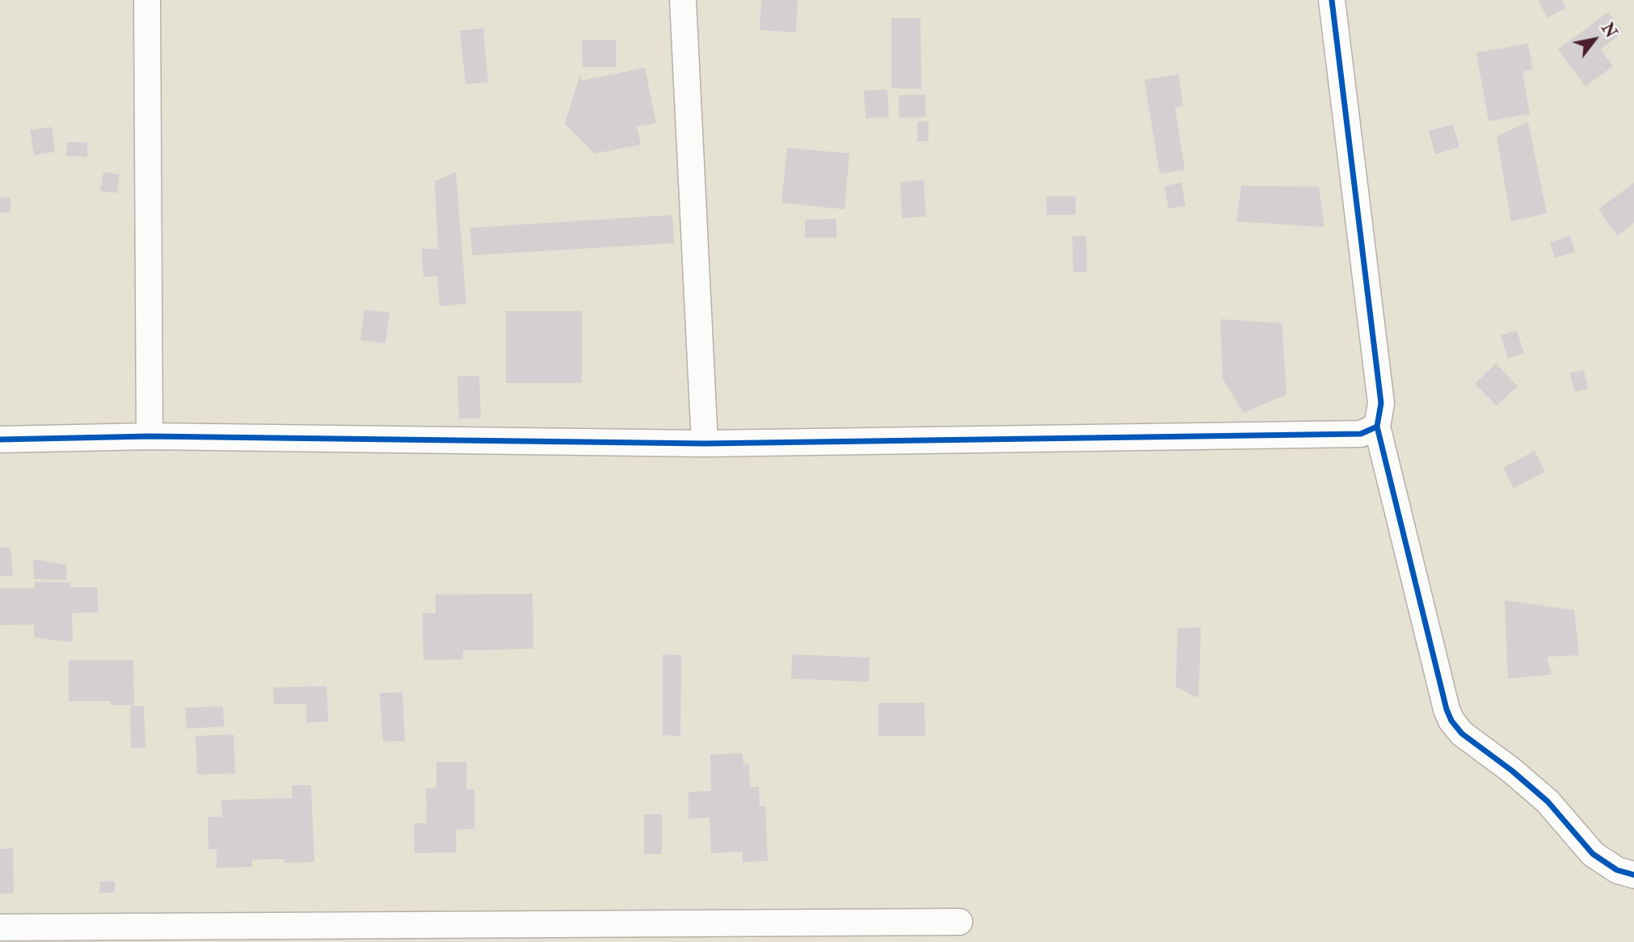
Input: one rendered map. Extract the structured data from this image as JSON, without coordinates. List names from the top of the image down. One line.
{"north":"top right"}
